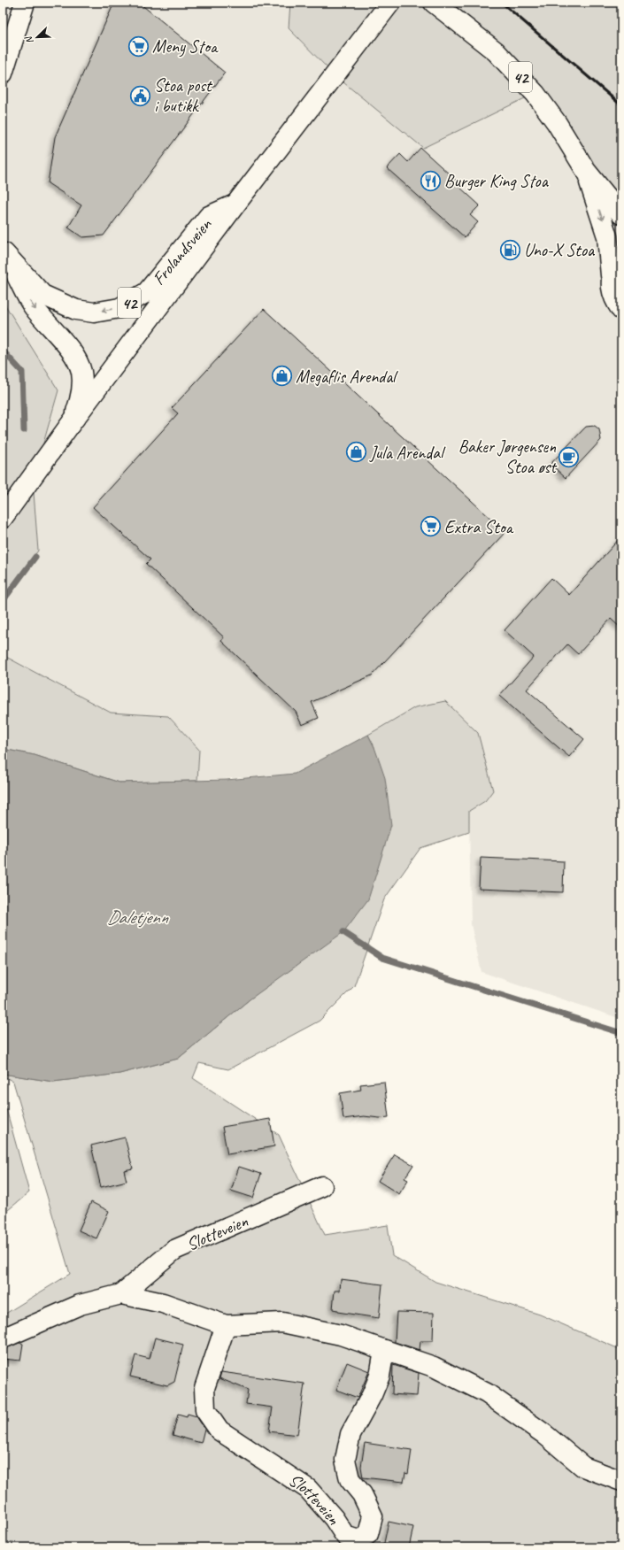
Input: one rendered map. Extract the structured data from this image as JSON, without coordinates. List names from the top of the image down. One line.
{"streets":{"main road":["42","Frolandsveien","Slotteveien"]},"water":["Daletjenn"],"places":{"supermarket":["Meny Stoa","Extra Stoa"],"public building":["Stoa post i butikk"],"restaurant":["Burger King Stoa"],"fuel station":["Uno-X Stoa"],"shop":["Megaflis Arendal","Jula Arendal"],"cafe":["Baker Jørgensen Stoa øst"]},"north":"bottom left"}
